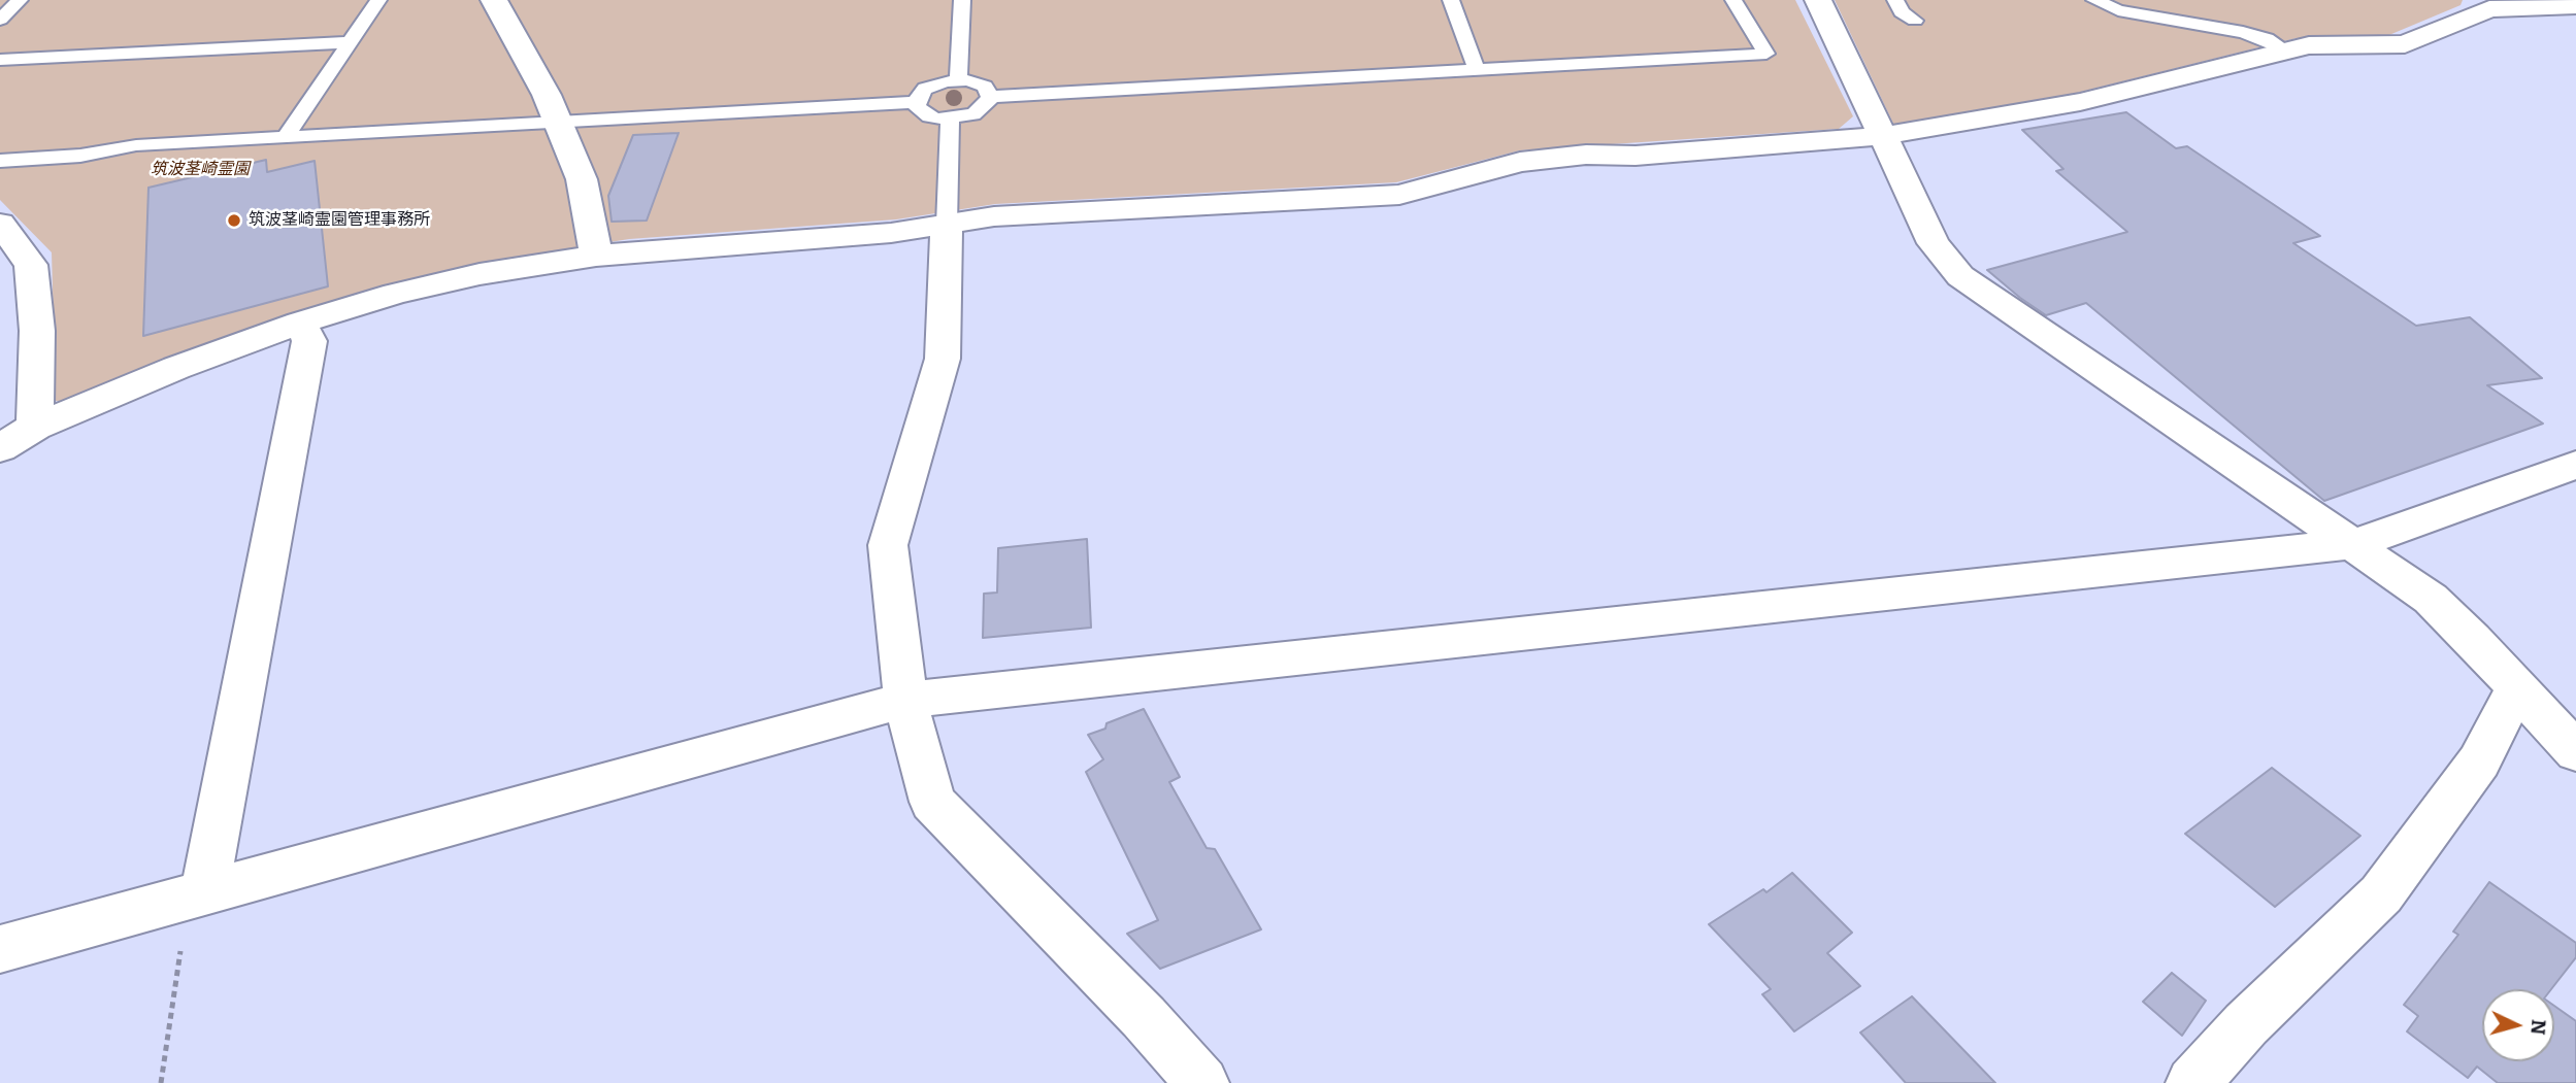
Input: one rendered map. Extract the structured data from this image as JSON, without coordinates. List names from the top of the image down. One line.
{"parks":["筑波茎崎霊園"],"places":["筑波茎崎霊園管理事務所"],"north":"right"}
